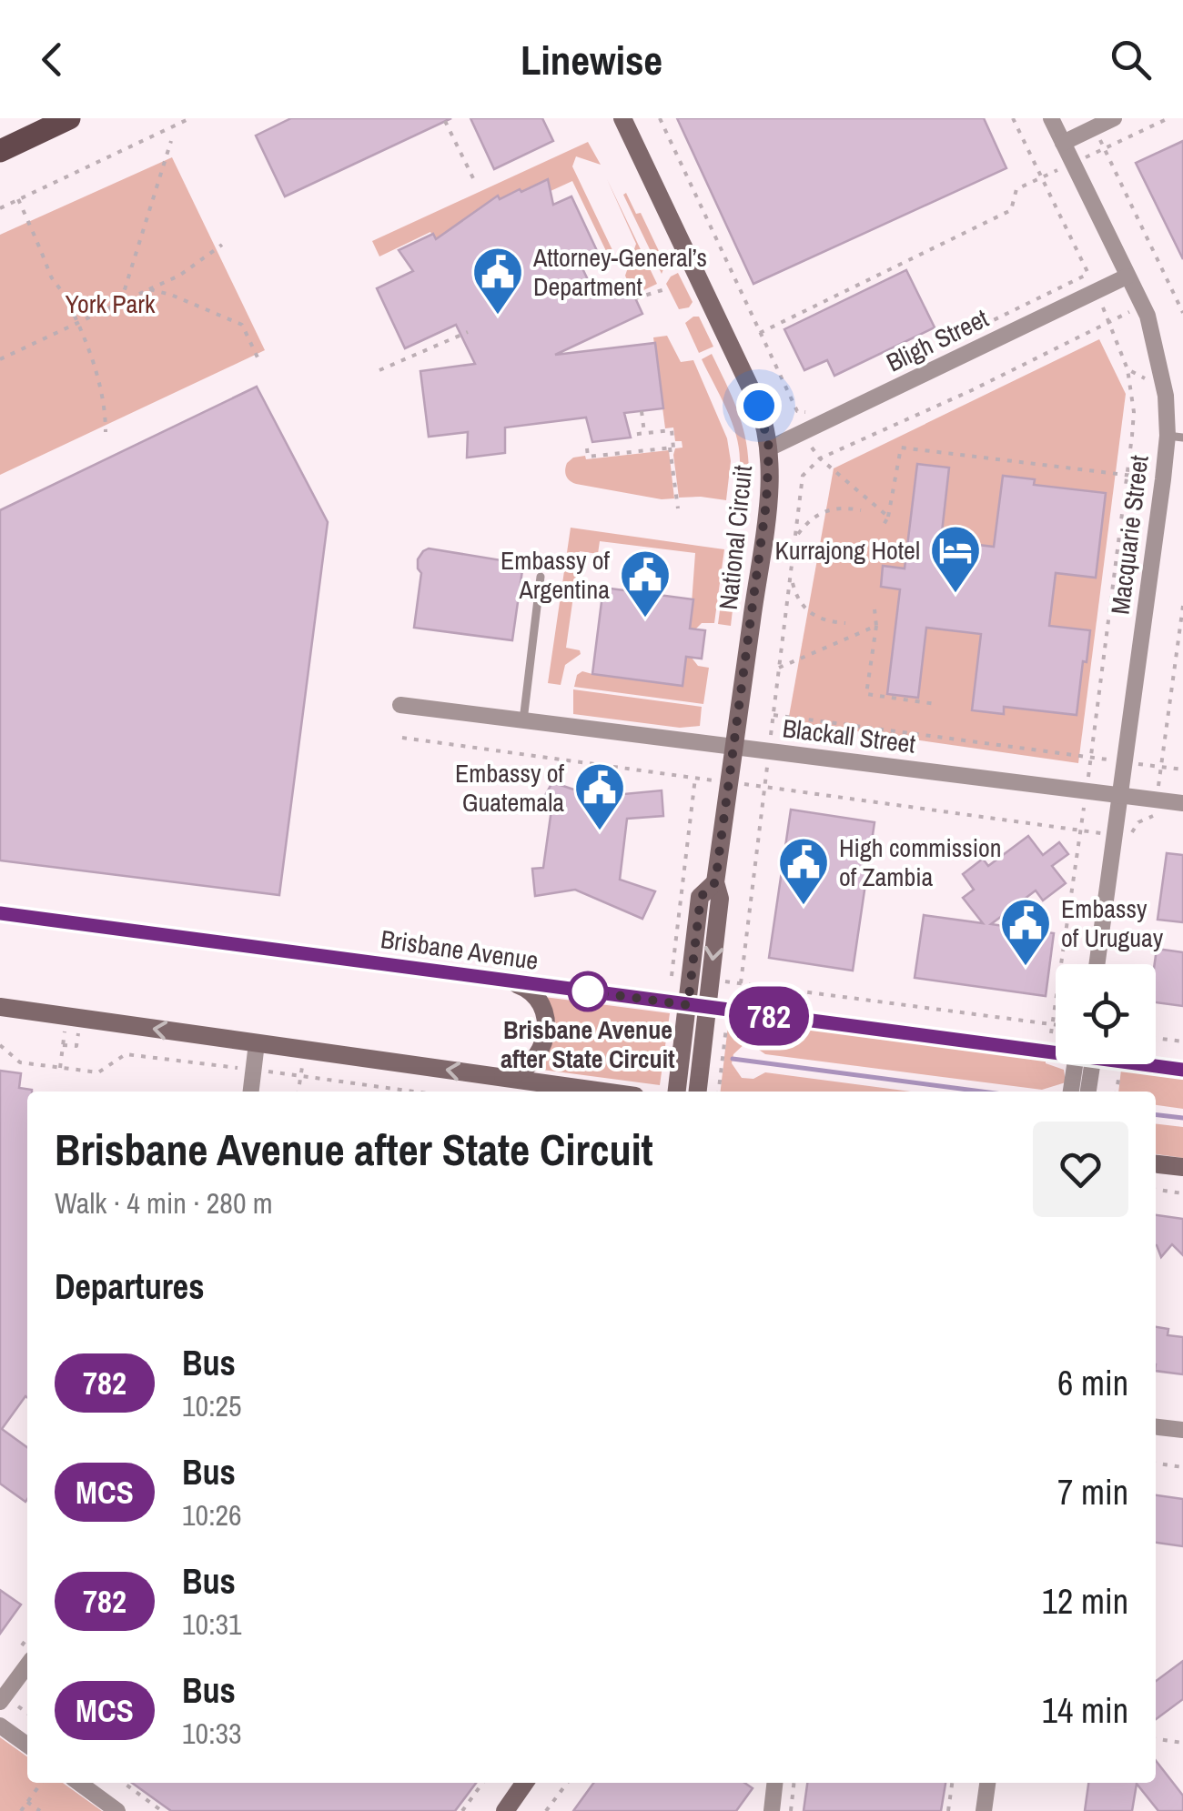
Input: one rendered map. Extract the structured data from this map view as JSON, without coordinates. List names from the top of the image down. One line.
{"streets":{"main road":["National Circuit","Brisbane Avenue"],"street":["Bligh Street","Macquarie Street","Blackall Street"]},"crossings":[["Bligh Street","Macquarie Street"],["Bligh Street","National Circuit"],["Macquarie Street","Blackall Street"],["National Circuit","Blackall Street"],["National Circuit","Brisbane Avenue"]],"parks":["York Park"],"places":{"public building":["Attorney-General’s Department","Embassy of Argentina","Embassy of Guatemala","High commission of Zambia","Embassy of Uruguay"],"hotel":["Kurrajong Hotel"],"other":["Brisbane Avenue after State Circuit"]},"lines":["bus line 782"],"page":{"header":"Linewise","on_map":"782","heading":[["Brisbane Avenue after State Circuit","Walk · 4 min · 280 m"],"Departures"],"list":[{"mark":"782","name":"Bus","note":"10:25","value":"6 min"},{"mark":"MCS","name":"Bus","note":"10:26","value":"7 min"},{"mark":"782","name":"Bus","note":"10:31","value":"12 min"},{"mark":"MCS","name":"Bus","note":"10:33","value":"14 min"}]}}
